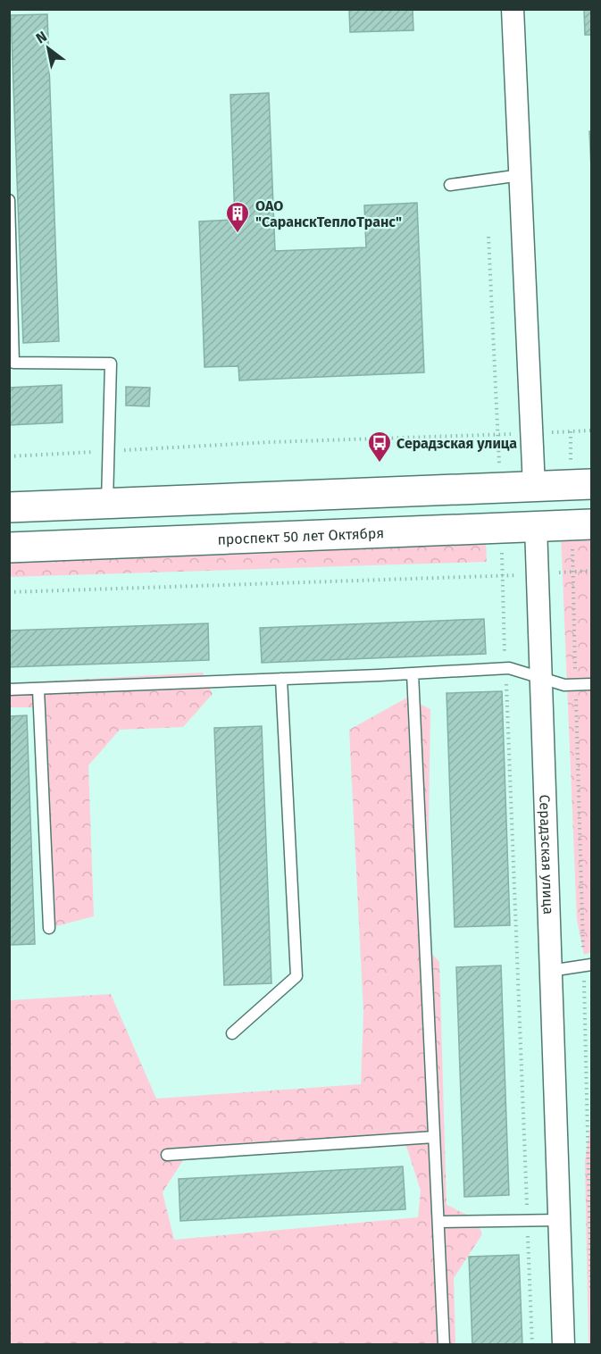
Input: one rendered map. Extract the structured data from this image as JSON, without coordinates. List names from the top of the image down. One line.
{"streets":{"main road":["проспект 50 лет Октября","Серадзская улица"]},"crossings":[["проспект 50 лет Октября","Серадзская улица"]],"places":{"building":["ОАО \"СаранскТеплоТранс\""],"bus stop":["Серадзская улица"]},"north":"top left"}
